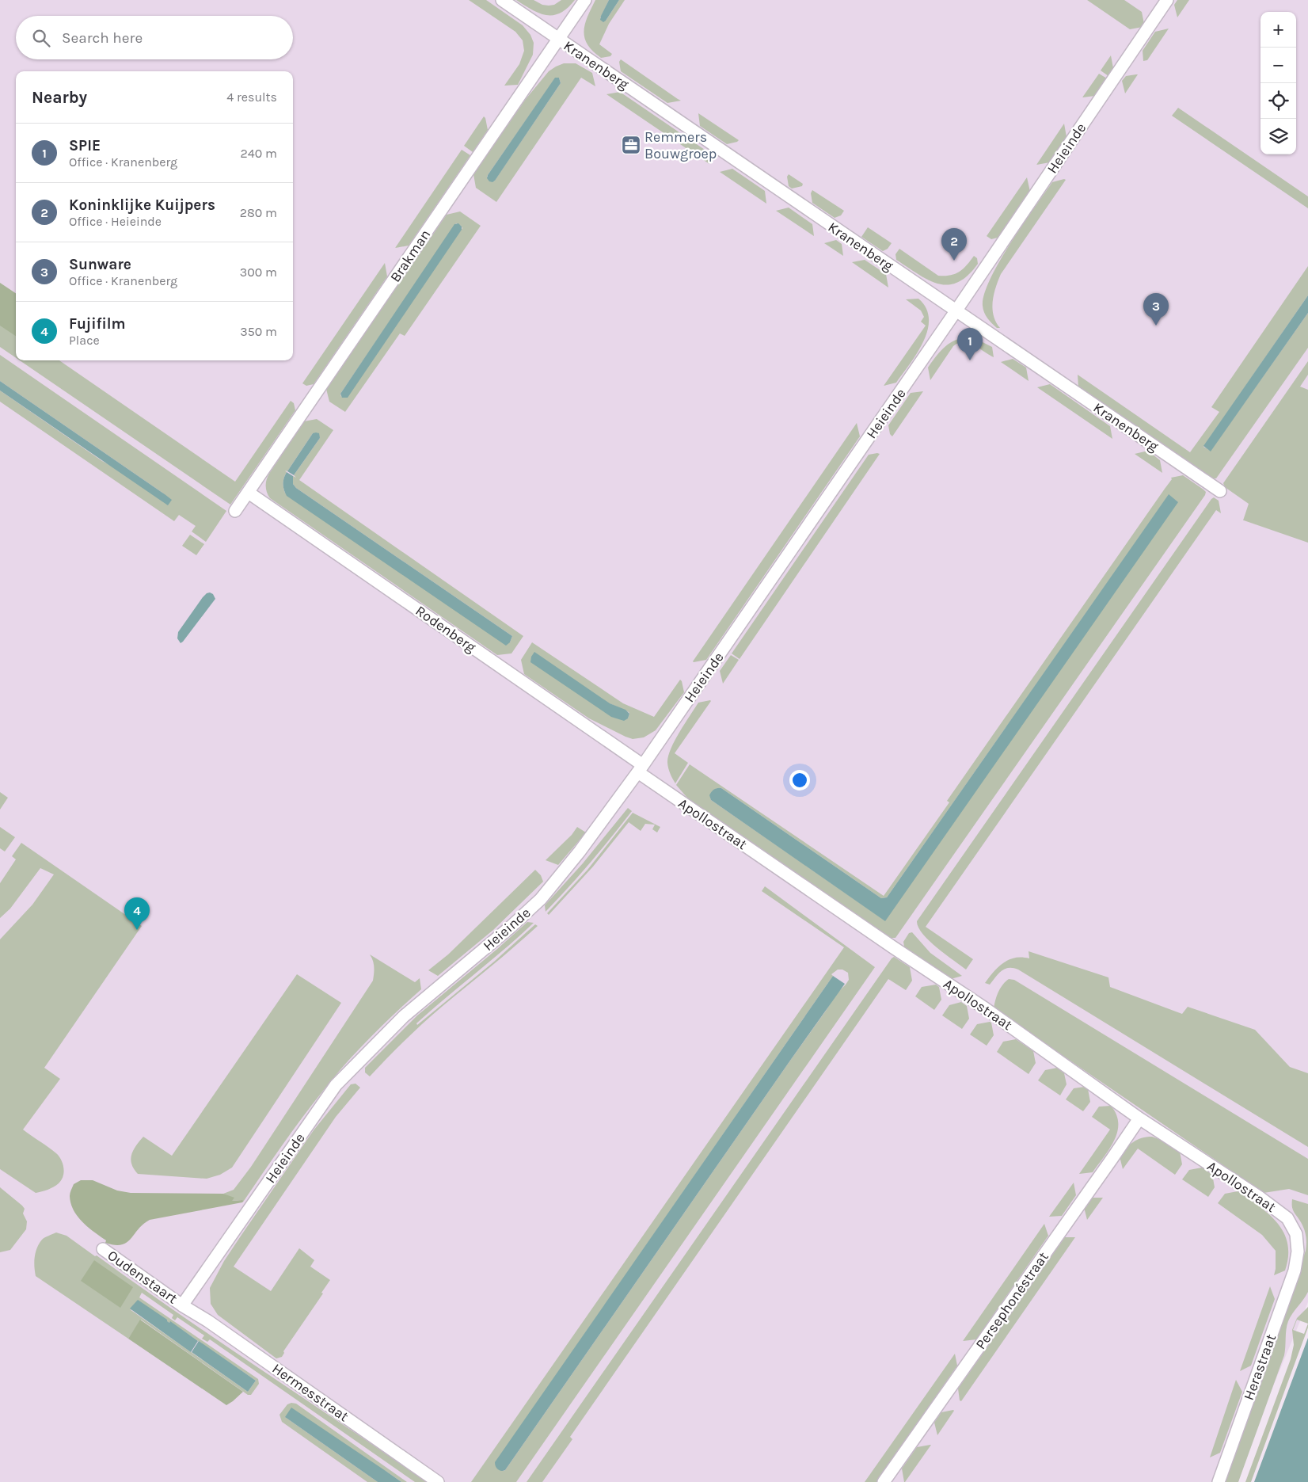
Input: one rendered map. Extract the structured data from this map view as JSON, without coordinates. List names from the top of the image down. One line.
{"streets":{"street":["Kranenberg","Heieinde","Brakman","Rodenberg","Apollostraat","Oudenstaart","Persephonéstraat","Herastraat","Hermesstraat"]},"crossings":[["Kranenberg","Heieinde"],["Kranenberg","Brakman"],["Heieinde","Rodenberg"],["Heieinde","Apollostraat"],["Heieinde","Oudenstaart"],["Heieinde","Hermesstraat"],["Brakman","Rodenberg"],["Rodenberg","Apollostraat"],["Apollostraat","Persephonéstraat"],["Apollostraat","Herastraat"],["Oudenstaart","Hermesstraat"]],"places":{"office":["Remmers Bouwgroep"]},"page":{"map_buttons":["+","−"],"search":"Search here","heading":["Nearby","4 results"],"list":[{"mark":"1","name":"SPIE","note":"Office · Kranenberg","value":"240 m"},{"mark":"2","name":"Koninklijke Kuijpers","note":"Office · Heieinde","value":"280 m"},{"mark":"3","name":"Sunware","note":"Office · Kranenberg","value":"300 m"},{"mark":"4","name":"Fujifilm","note":"Place","value":"350 m"}],"pins":["2","3","1","4"]}}
